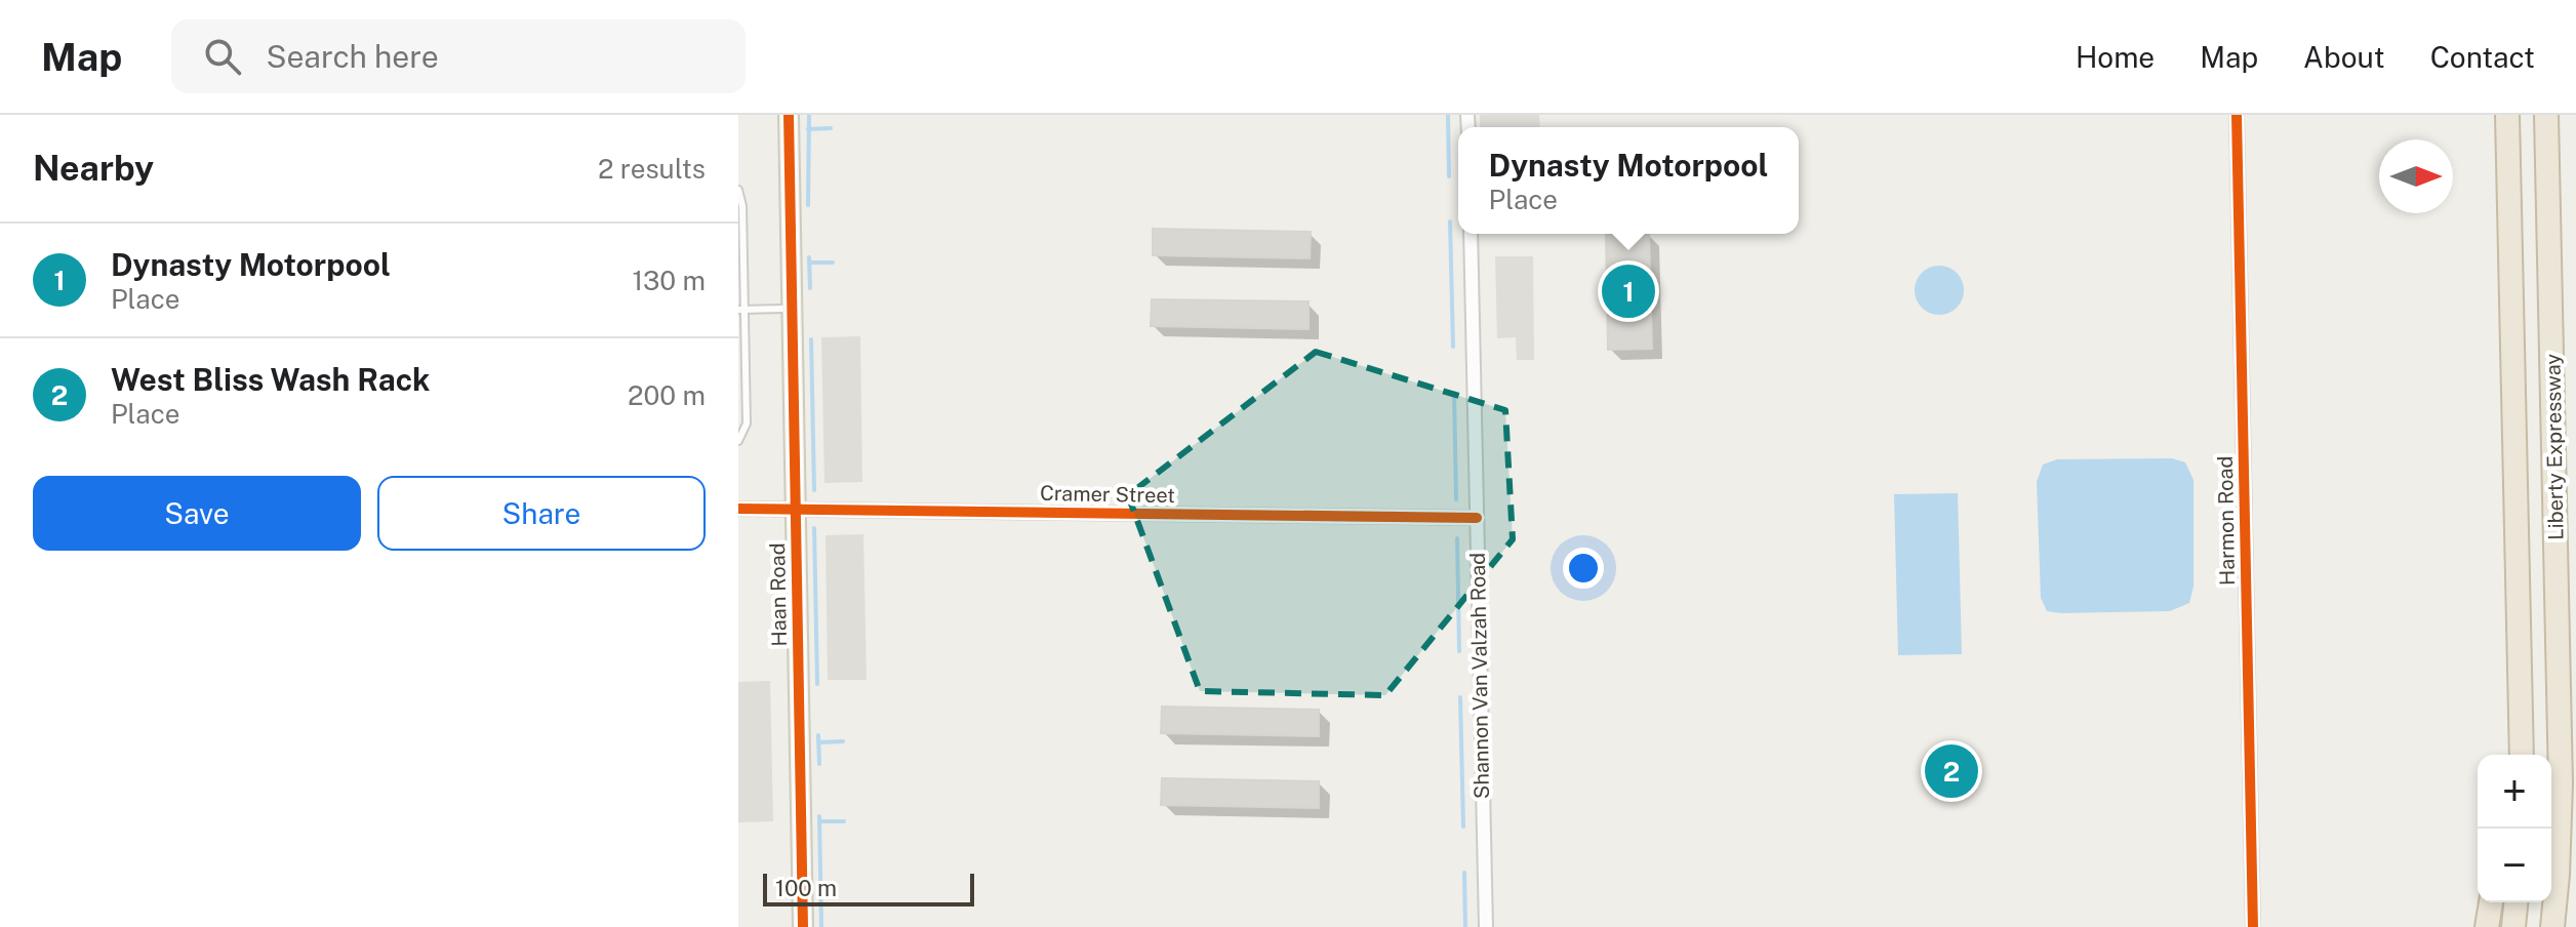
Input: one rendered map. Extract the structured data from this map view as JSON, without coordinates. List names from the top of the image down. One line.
{"streets":{"highway":["Liberty Expressway"],"street":["Cramer Street","Harmon Road","Haan Road","Shannon Van Valzah Road"]},"crossings":[["Cramer Street","Haan Road"],["Cramer Street","Shannon Van Valzah Road"]],"scale_bar":"100 m","north":"right","page":{"header":"Map","search":"Search here","nav":["Home","Map","About","Contact"],"heading":["Nearby","2 results"],"popup":["Dynasty Motorpool","Place"],"list":[{"mark":"1","name":"Dynasty Motorpool","note":"Place","value":"130 m"},{"mark":"2","name":"West Bliss Wash Rack","note":"Place","value":"200 m"}],"pins":["1","2"],"buttons":["Save","Share"],"map_buttons":["+","−"],"scale":"100 m"}}
